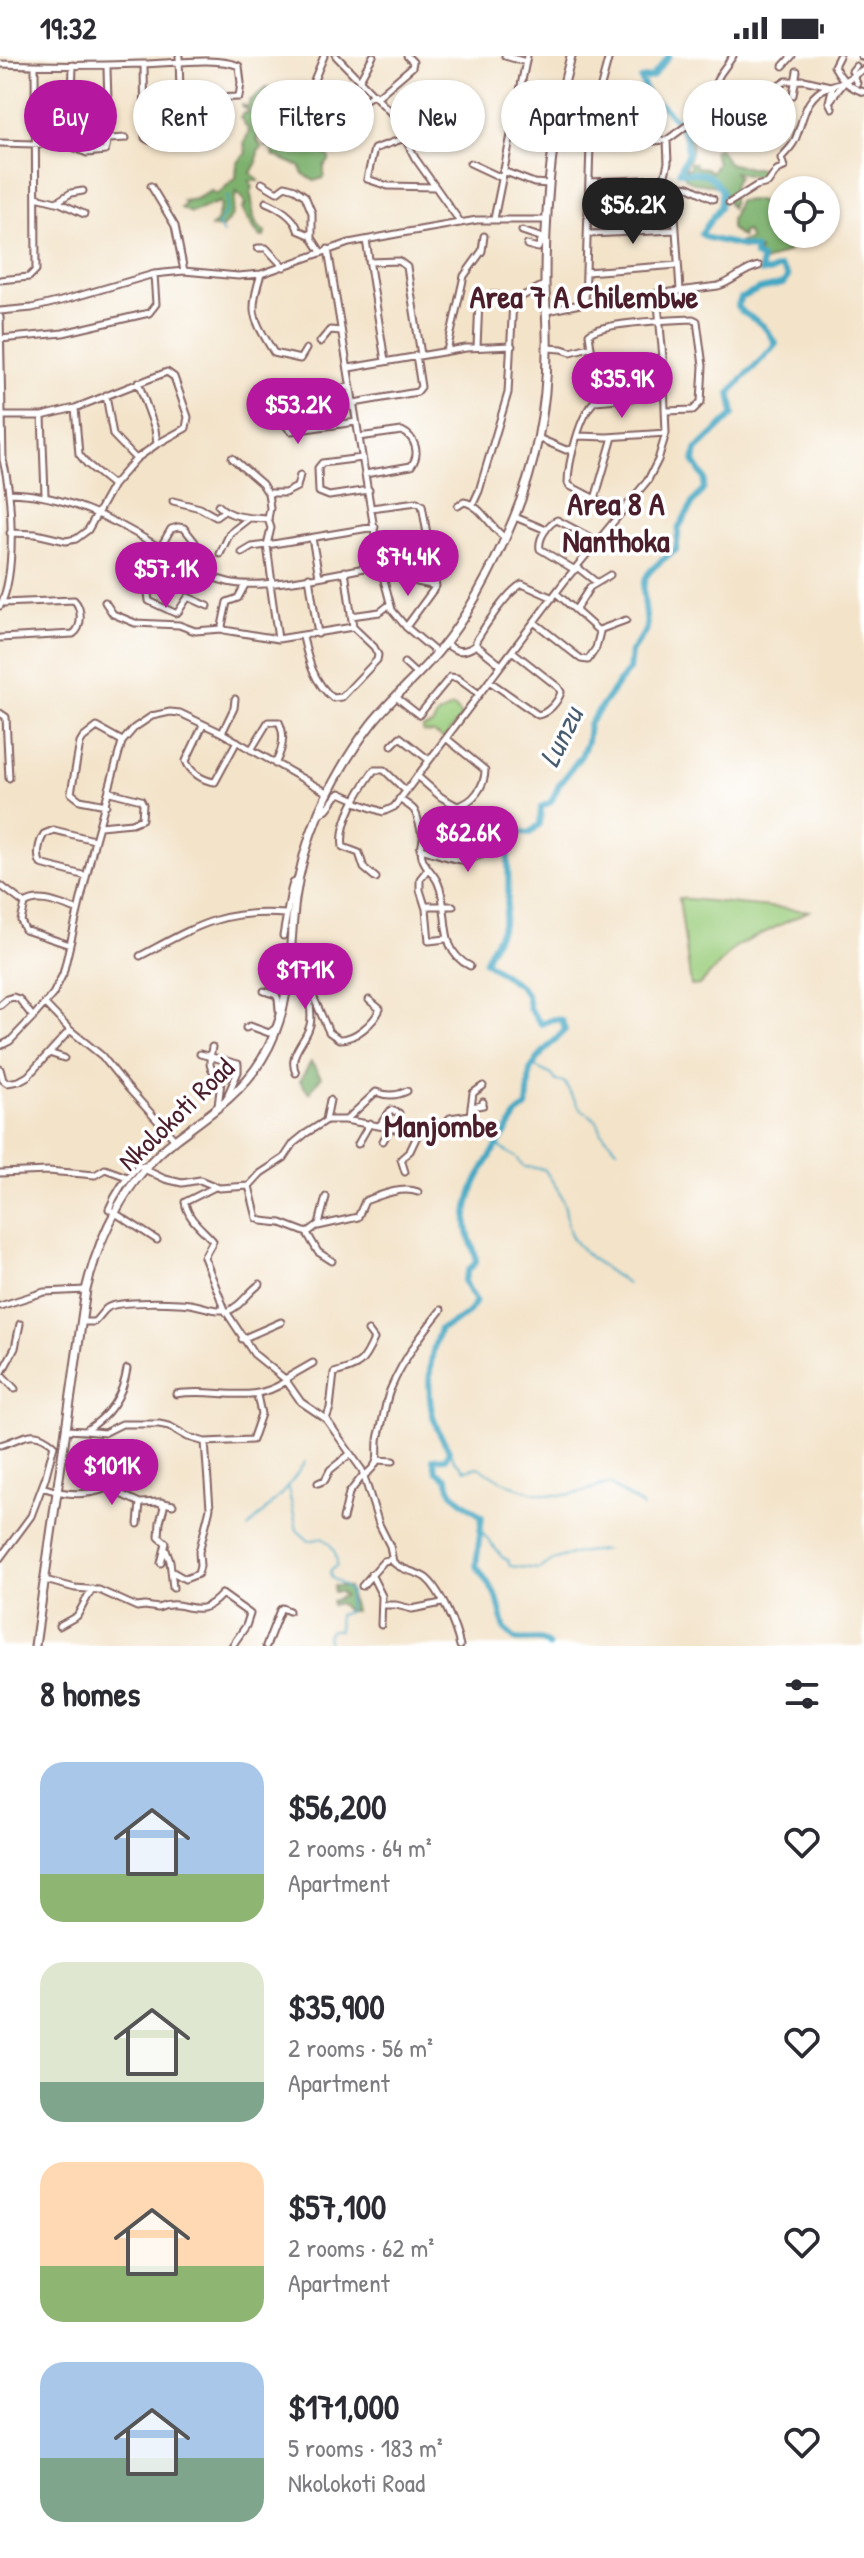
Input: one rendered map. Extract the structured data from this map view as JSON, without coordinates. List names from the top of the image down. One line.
{"streets":{"main road":["Nkolokoti Road"]},"districts":["Area 7 A Chilembwe","Area 8 A Nanthoka","Manjombe"],"water":["Lunzu"],"page":{"status":"19:32","chip":["Buy","Rent","Filters","New","Apartment","House"],"price":["$56.2K","$35.9K","$53.2K","$74.4K","$57.1K","$62.6K","$171K","$101K"],"heading":"8 homes","list":[{"name":"$56,200","note":"2 rooms · 64 m² · Apartment"},{"name":"$35,900","note":"2 rooms · 56 m² · Apartment"},{"name":"$57,100","note":"2 rooms · 62 m² · Apartment"},{"name":"$171,000","note":"5 rooms · 183 m² · Nkolokoti Road"}]}}
